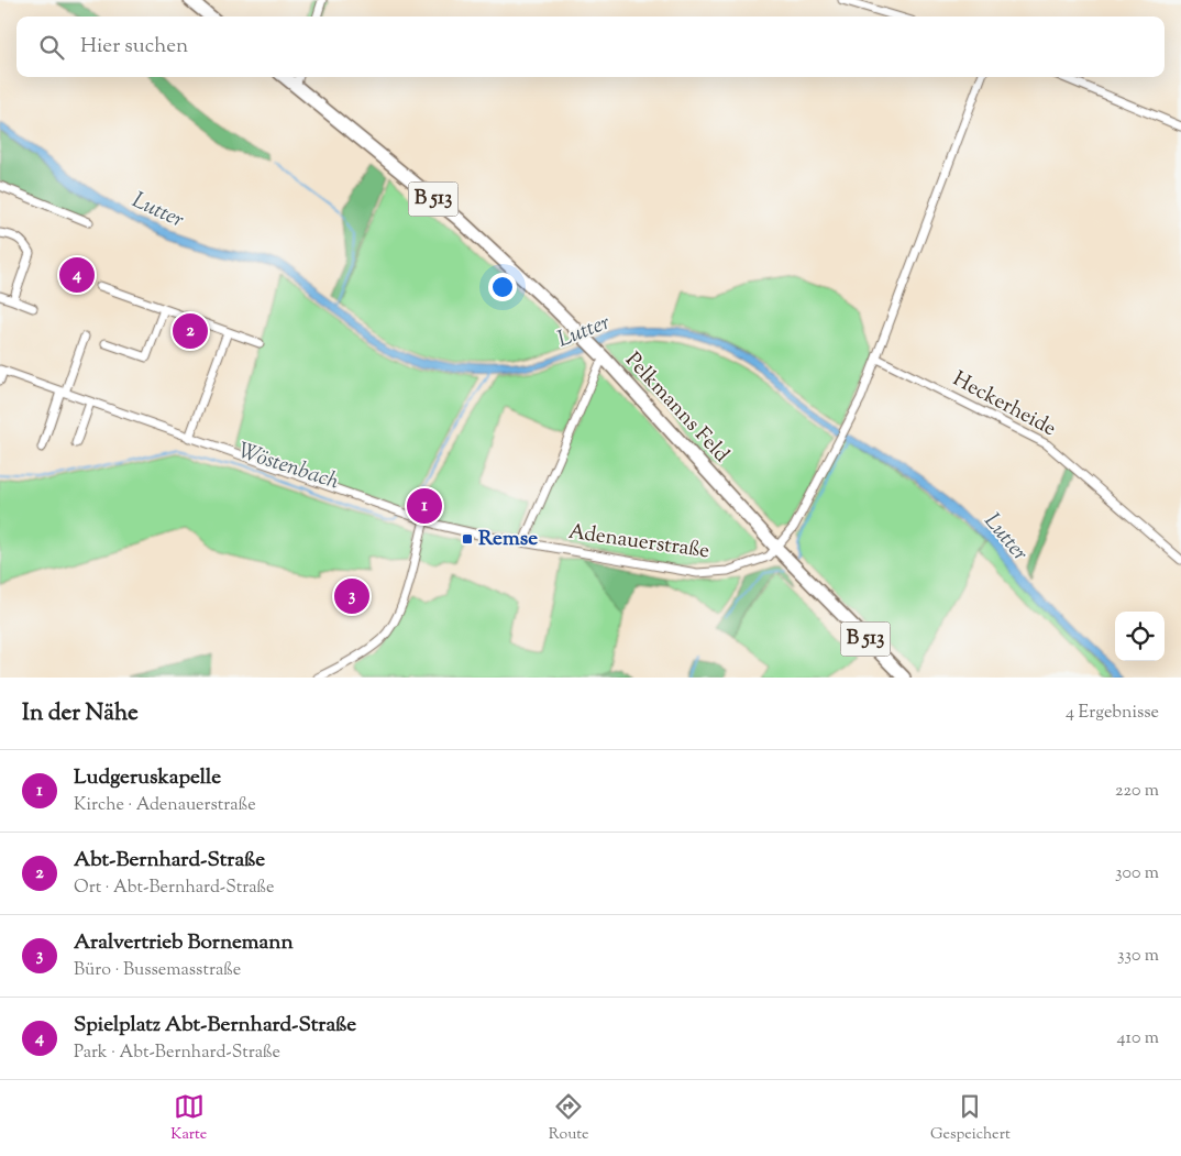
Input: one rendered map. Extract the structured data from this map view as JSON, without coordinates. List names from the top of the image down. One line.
{"streets":{"main road":["B 513","Pelkmanns Feld"],"street":["Heckerheide","Adenauerstraße"]},"crossings":[["Pelkmanns Feld","Adenauerstraße"]],"water":["Lutter","Wöstenbach"],"places":{"transit":["Remse"]},"page":{"search":"Hier suchen","pins":["4","2","1","3"],"heading":["In der Nähe","4 Ergebnisse"],"list":[{"mark":"1","name":"Ludgeruskapelle","note":"Kirche · Adenauerstraße","value":"220 m"},{"mark":"2","name":"Abt-Bernhard-Straße","note":"Ort · Abt-Bernhard-Straße","value":"300 m"},{"mark":"3","name":"Aralvertrieb Bornemann","note":"Büro · Bussemasstraße","value":"330 m"},{"mark":"4","name":"Spielplatz Abt-Bernhard-Straße","note":"Park · Abt-Bernhard-Straße","value":"410 m"}],"nav":["Karte","Route","Gespeichert"]}}
